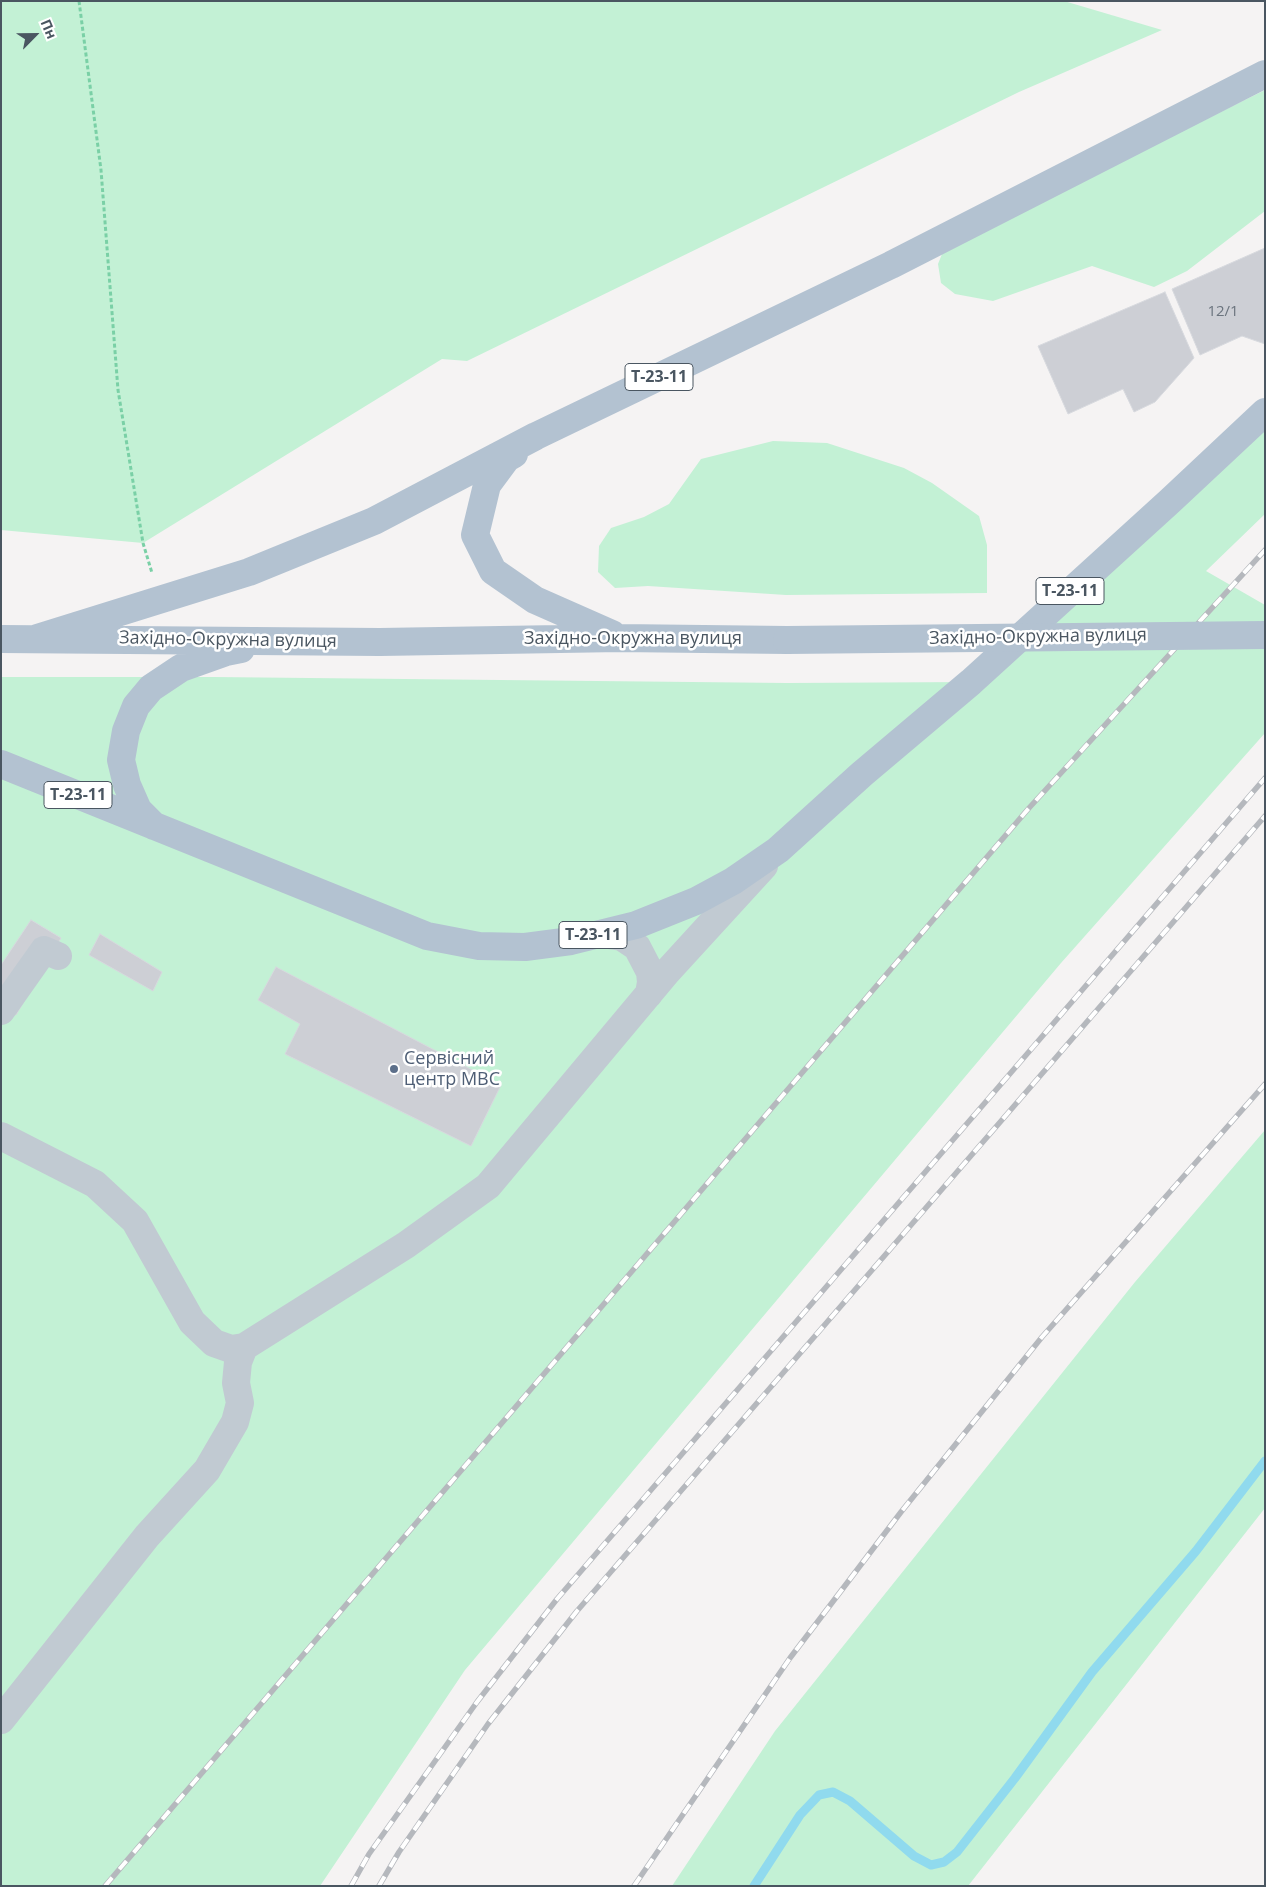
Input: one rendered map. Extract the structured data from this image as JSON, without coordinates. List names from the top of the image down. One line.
{"streets":{"main road":["Т-23-11","Західно-Окружна вулиця"]},"crossings":[["Т-23-11","Західно-Окружна вулиця"]],"places":["Сервісний центр МВС"],"house_numbers":["12/1"],"north":"top right"}
